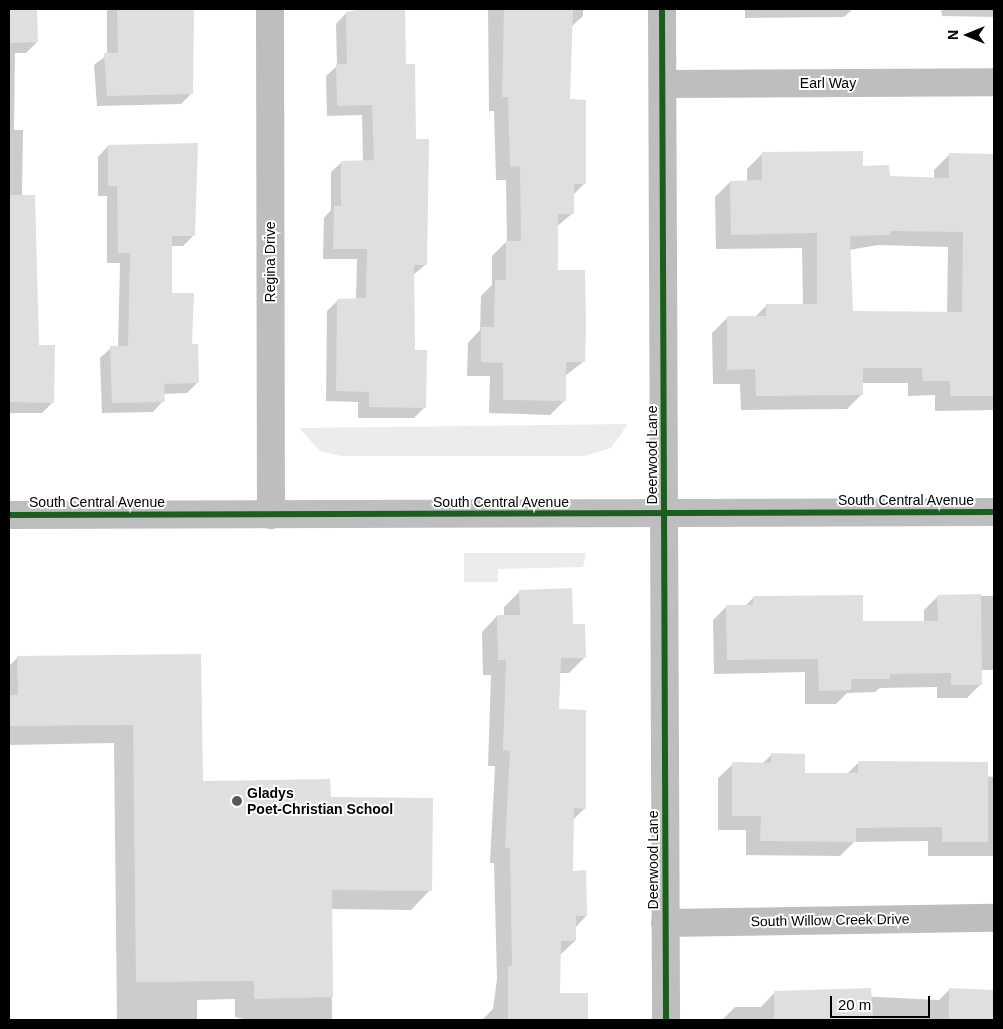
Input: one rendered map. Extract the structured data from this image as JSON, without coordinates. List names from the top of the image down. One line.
{"streets":{"street":["Earl Way","Regina Drive","Deerwood Lane","South Central Avenue","South Willow Creek Drive"]},"crossings":[["Earl Way","Deerwood Lane"],["Regina Drive","South Central Avenue"],["Deerwood Lane","South Central Avenue"],["Deerwood Lane","South Willow Creek Drive"]],"places":["Gladys Poet-Christian School"],"scale_bar":"20 m","north":"left"}
